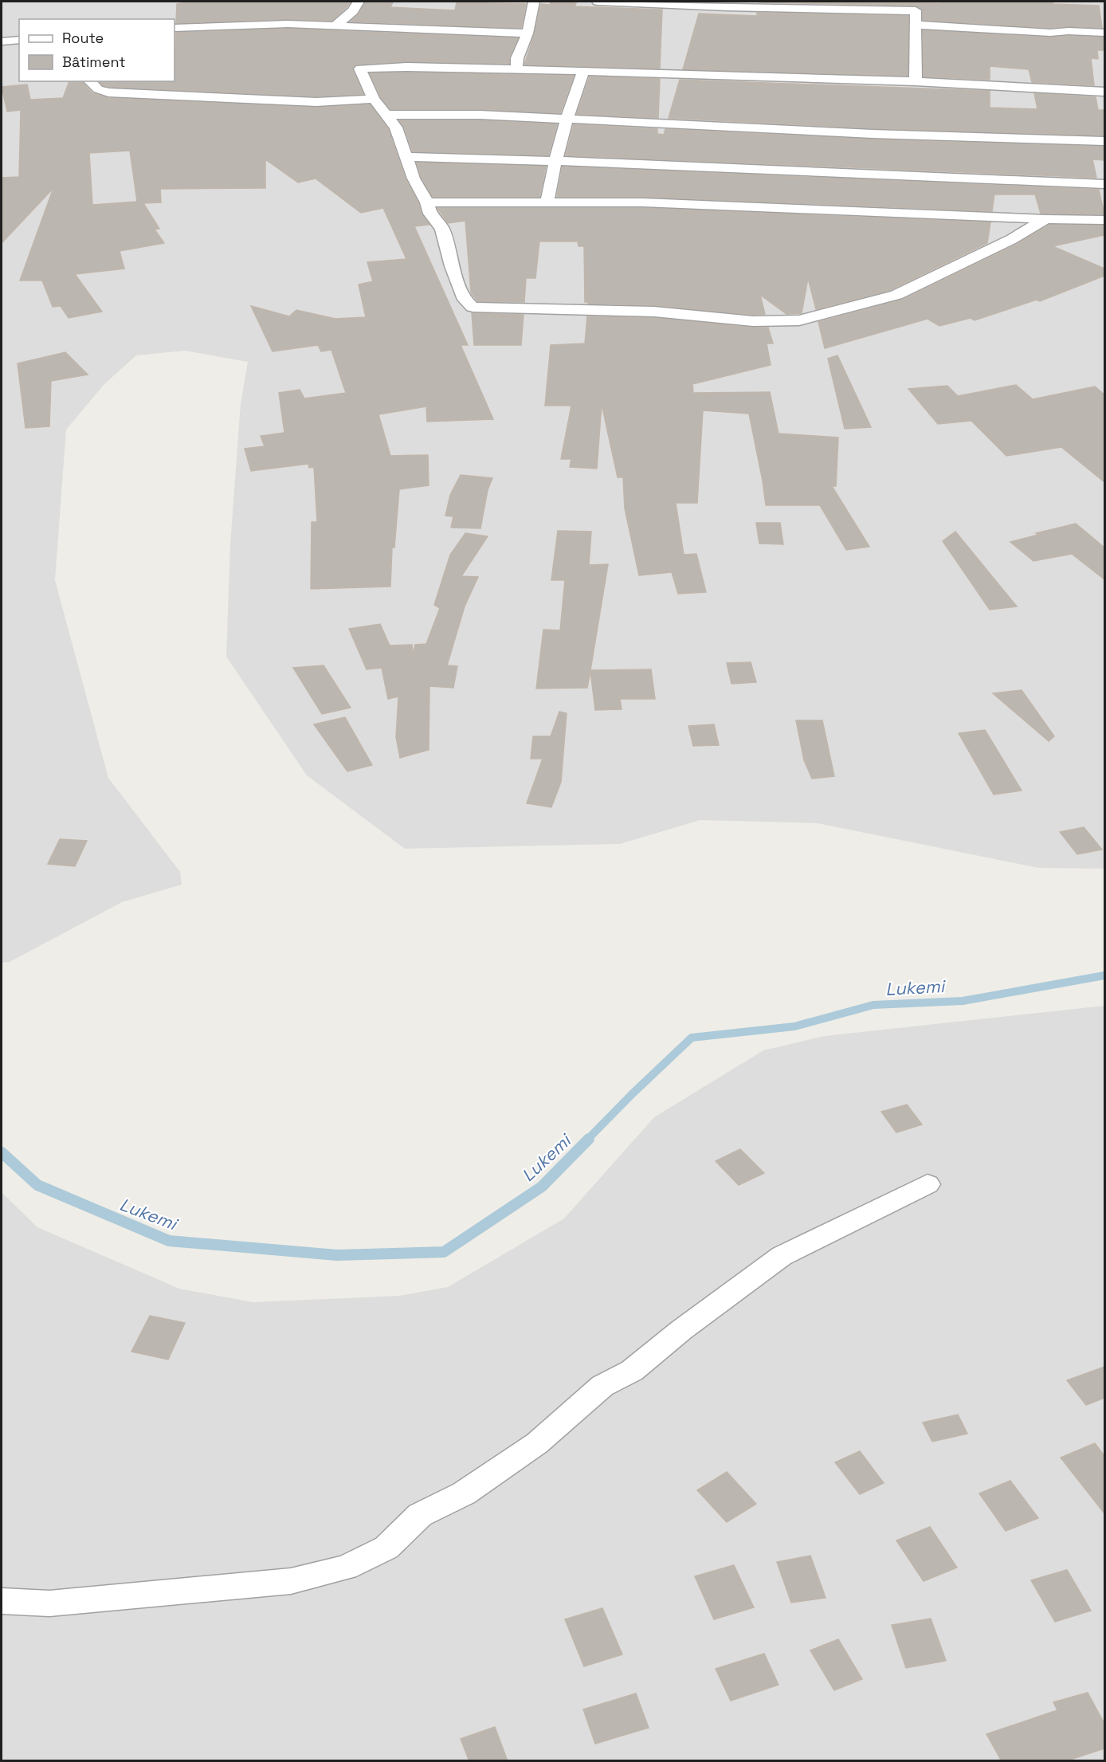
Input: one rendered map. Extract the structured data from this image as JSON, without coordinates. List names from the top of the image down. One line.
{"water":["Lukemi"],"legend":["Route","Bâtiment"]}
